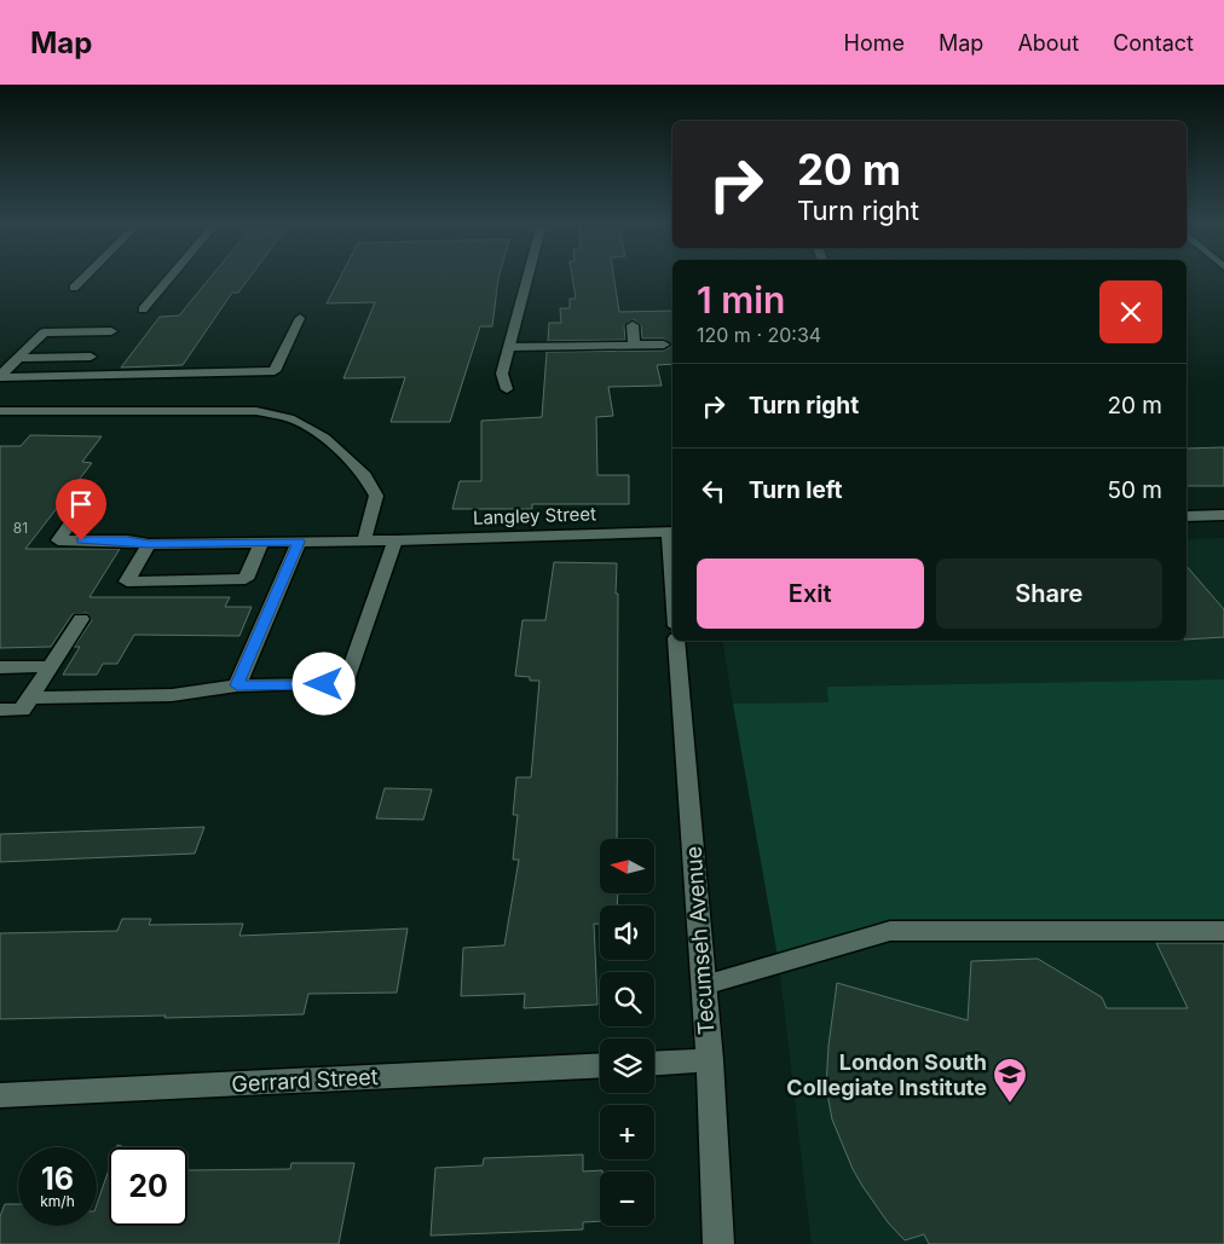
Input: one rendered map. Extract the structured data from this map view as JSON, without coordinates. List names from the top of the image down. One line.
{"streets":{"street":["Langley Street","Tecumseh Avenue","Gerrard Street"]},"places":{"school or university":["London South Collegiate Institute"]},"house_numbers":["81"],"north":"left","page":{"header":"Map","nav":["Home","Map","About","Contact"],"turn":["20 m","Turn right"],"heading":["1 min","120 m · 20:34"],"list":[{"name":"Turn right","value":"20 m"},{"name":"Turn left","value":"50 m"}],"buttons":["Exit","Share"],"map_buttons":["+","−"],"speed":"16 km/h","limit":"20"}}
